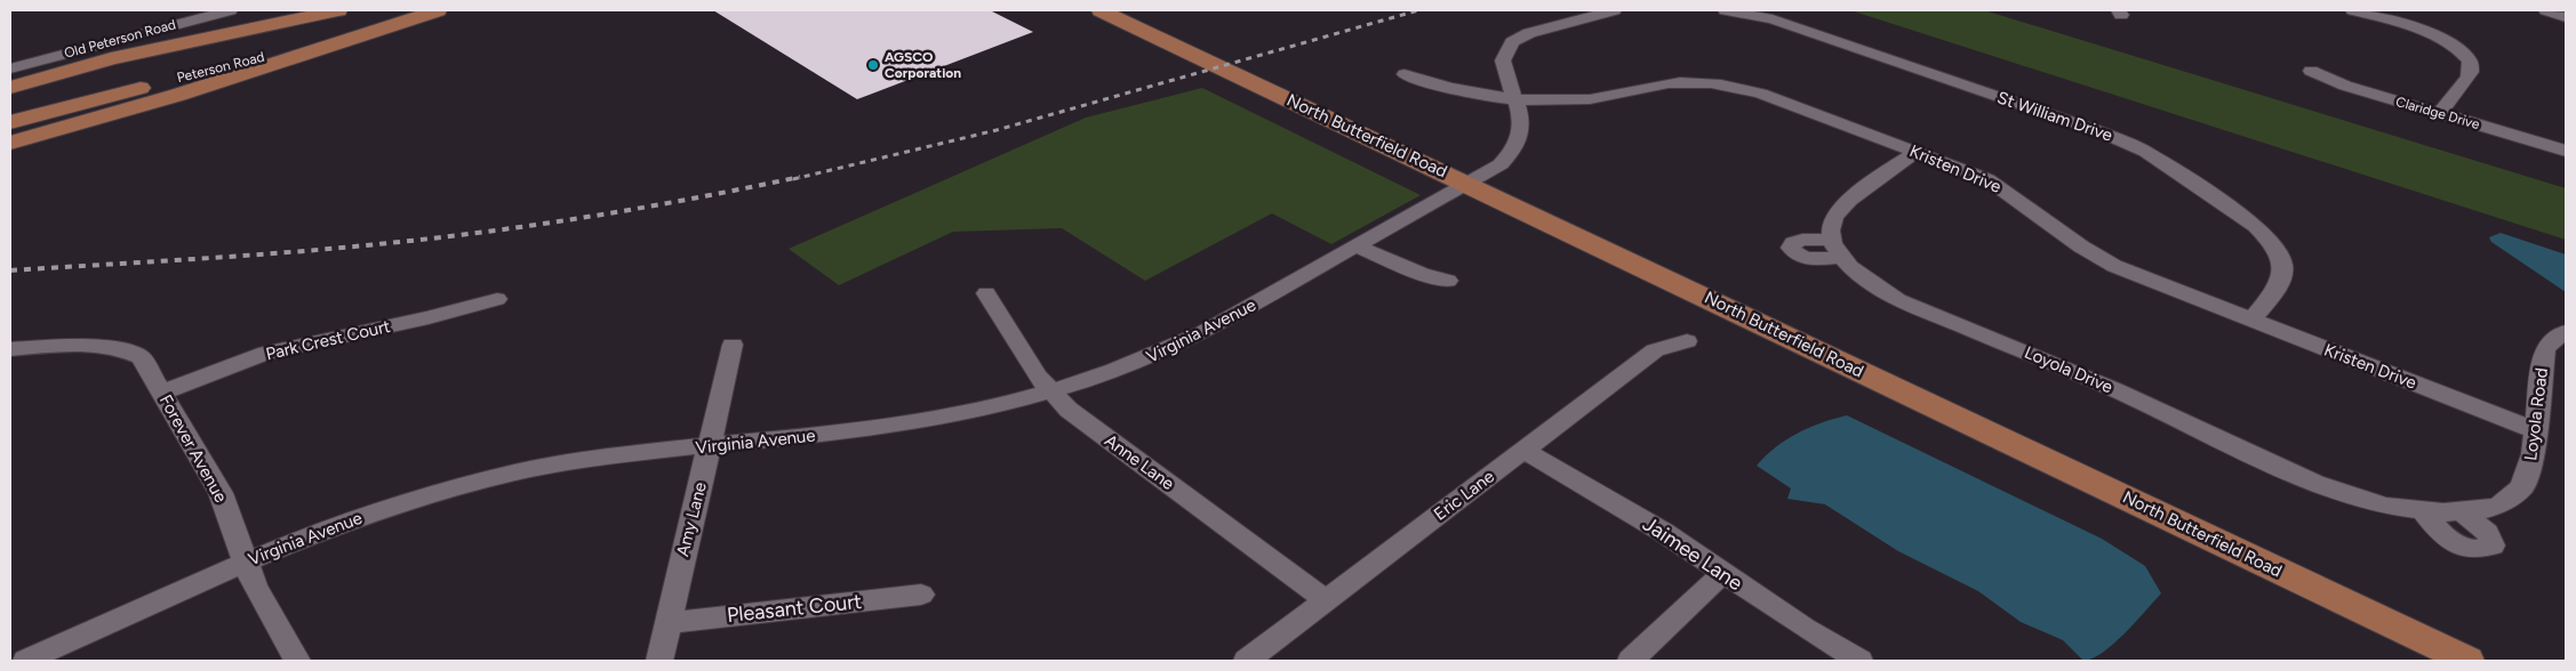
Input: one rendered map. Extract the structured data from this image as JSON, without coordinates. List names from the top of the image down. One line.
{"streets":{"main road":["Peterson Road","North Butterfield Road"],"street":["Old Peterson Road","Claridge Drive","St William Drive","Kristen Drive","Virginia Avenue","Park Crest Court","Loyola Drive","Loyola Road","Forever Avenue","Anne Lane","Eric Lane","Amy Lane","Jaimee Lane","Pleasant Court"]},"crossings":[["St William Drive","Kristen Drive"],["North Butterfield Road","Virginia Avenue"],["Kristen Drive","Loyola Drive"],["Kristen Drive","Loyola Road"],["Virginia Avenue","Forever Avenue"],["Virginia Avenue","Anne Lane"],["Virginia Avenue","Amy Lane"],["Park Crest Court","Forever Avenue"],["Loyola Drive","Loyola Road"],["Anne Lane","Eric Lane"],["Eric Lane","Jaimee Lane"],["Amy Lane","Pleasant Court"]],"places":["AGSCO Corporation"]}
